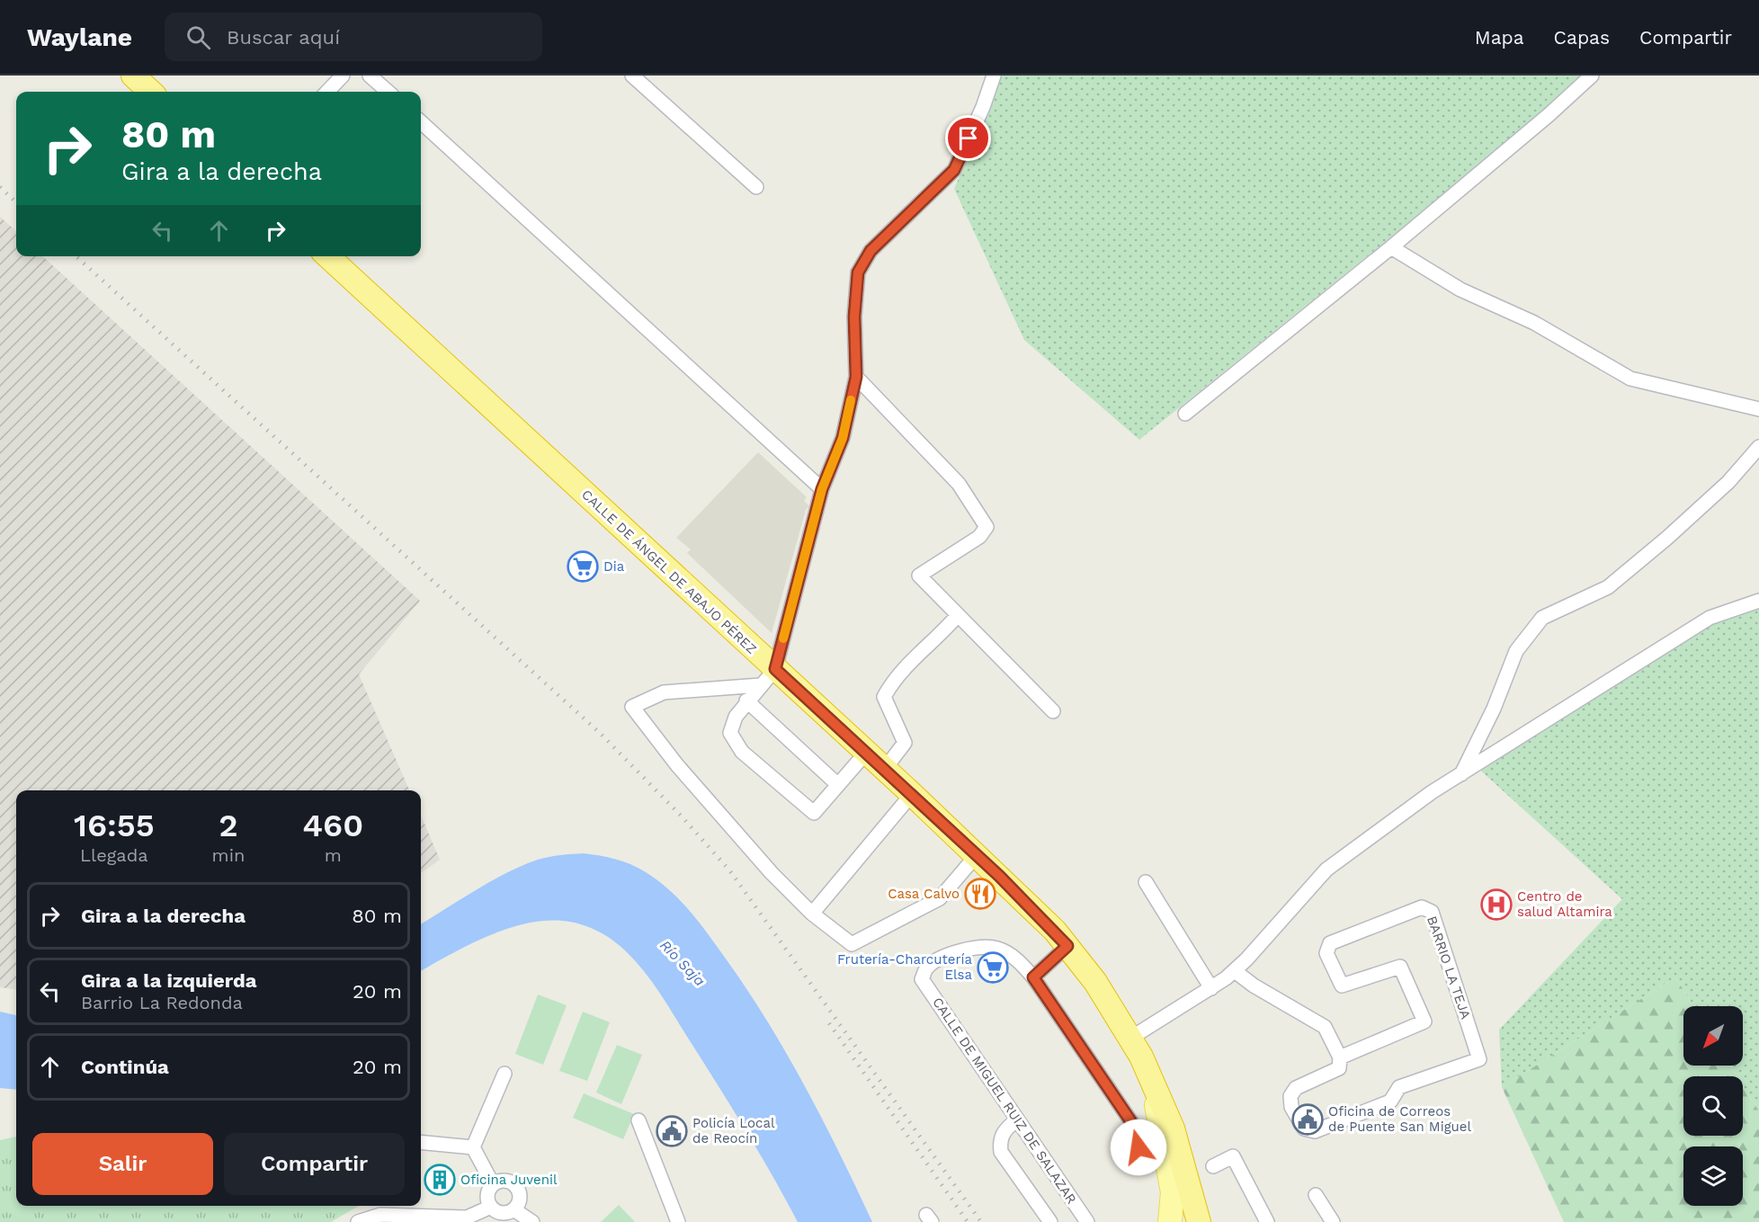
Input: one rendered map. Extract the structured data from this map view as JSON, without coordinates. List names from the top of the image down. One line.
{"streets":{"highway":["CALLE DE ÁNGEL DE ABAJO PÉREZ"],"street":["BARRIO LA TEJA","CALLE DE MIGUEL RUIZ DE SALAZAR"]},"water":["Río Saja"],"places":{"supermarket":["Dia","Frutería-Charcutería Elsa"],"restaurant":["Casa Calvo"],"hospital":["Centro de salud Altamira"],"public building":["Oficina de Correos de Puente San Miguel","Policía Local de Reocín"],"building":["Oficina Juvenil"]},"north":"bottom left","page":{"header":"Waylane","search":"Buscar aquí","nav":["Mapa","Capas","Compartir"],"turn":["80 m","Gira a la derecha"],"eta":["16:55","Llegada","2","min","460","m"],"list":[{"name":"Gira a la derecha","value":"80 m"},{"name":"Gira a la izquierda","note":"Barrio La Redonda","value":"20 m"},{"name":"Continúa","value":"20 m"}],"buttons":["Salir","Compartir"]}}
